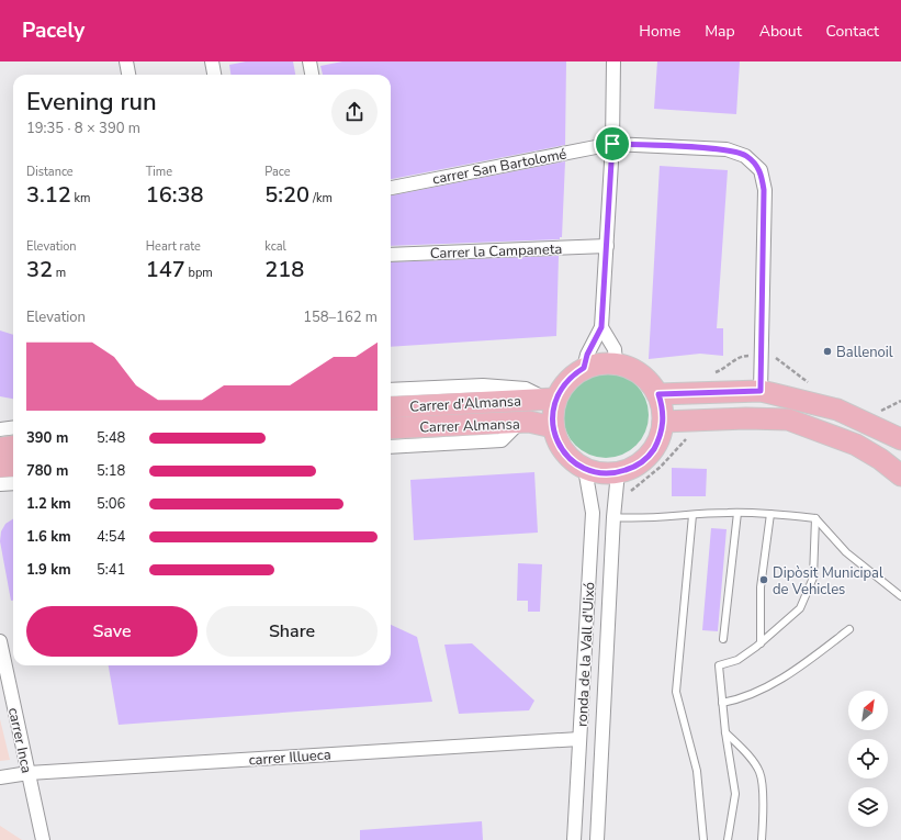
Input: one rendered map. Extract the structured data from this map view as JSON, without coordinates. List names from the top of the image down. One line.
{"streets":{"main road":["Carrer d'Almansa","Carrer Almansa"],"street":["carrer San Bartolomé","Carrer la Campaneta","ronda de la Vall d'Uixó","carrer Inca","carrer Illueca"]},"crossings":[["Carrer d'Almansa","Carrer Almansa"],["Carrer d'Almansa","ronda de la Vall d'Uixó"],["Carrer Almansa","ronda de la Vall d'Uixó"],["ronda de la Vall d'Uixó","carrer Illueca"],["carrer Inca","carrer Illueca"]],"places":["Ballenoil","Dipòsit Municipal de Vehicles"],"north":"top right","page":{"header":"Pacely","nav":["Home","Map","About","Contact"],"heading":["Evening run","19:35 · 8 × 390 m"],"stats":[["Distance","3.12 km"],["Time","16:38"],["Pace","5:20 /km"],["Elevation","32 m"],["Heart rate","147 bpm"],["kcal","218"]],"chart":["Elevation","158–162 m"],"list":[{"name":"390 m","note":"5:48"},{"name":"780 m","note":"5:18"},{"name":"1.2 km","note":"5:06"},{"name":"1.6 km","note":"4:54"},{"name":"1.9 km","note":"5:41"}],"buttons":["Save","Share"]}}
